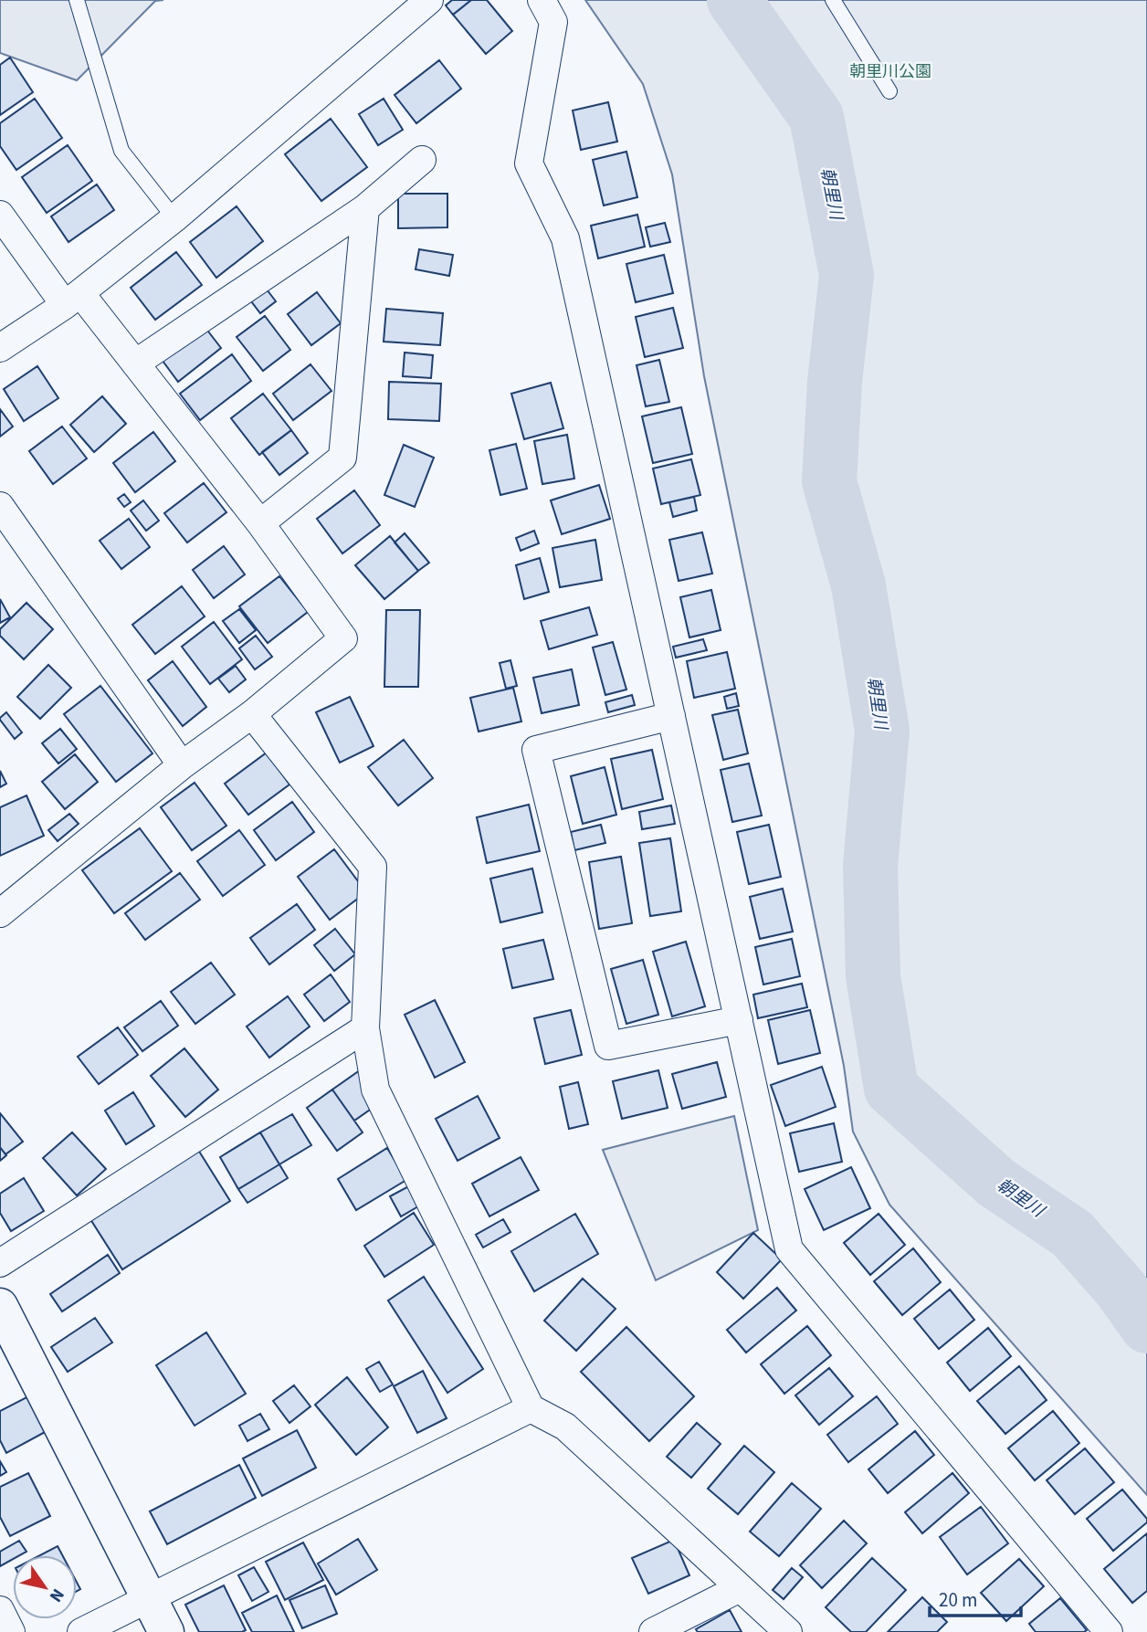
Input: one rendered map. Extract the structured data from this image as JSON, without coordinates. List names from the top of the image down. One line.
{"water":["朝里川"],"parks":["朝里川公園"],"scale_bar":"20 m","north":"bottom right"}
